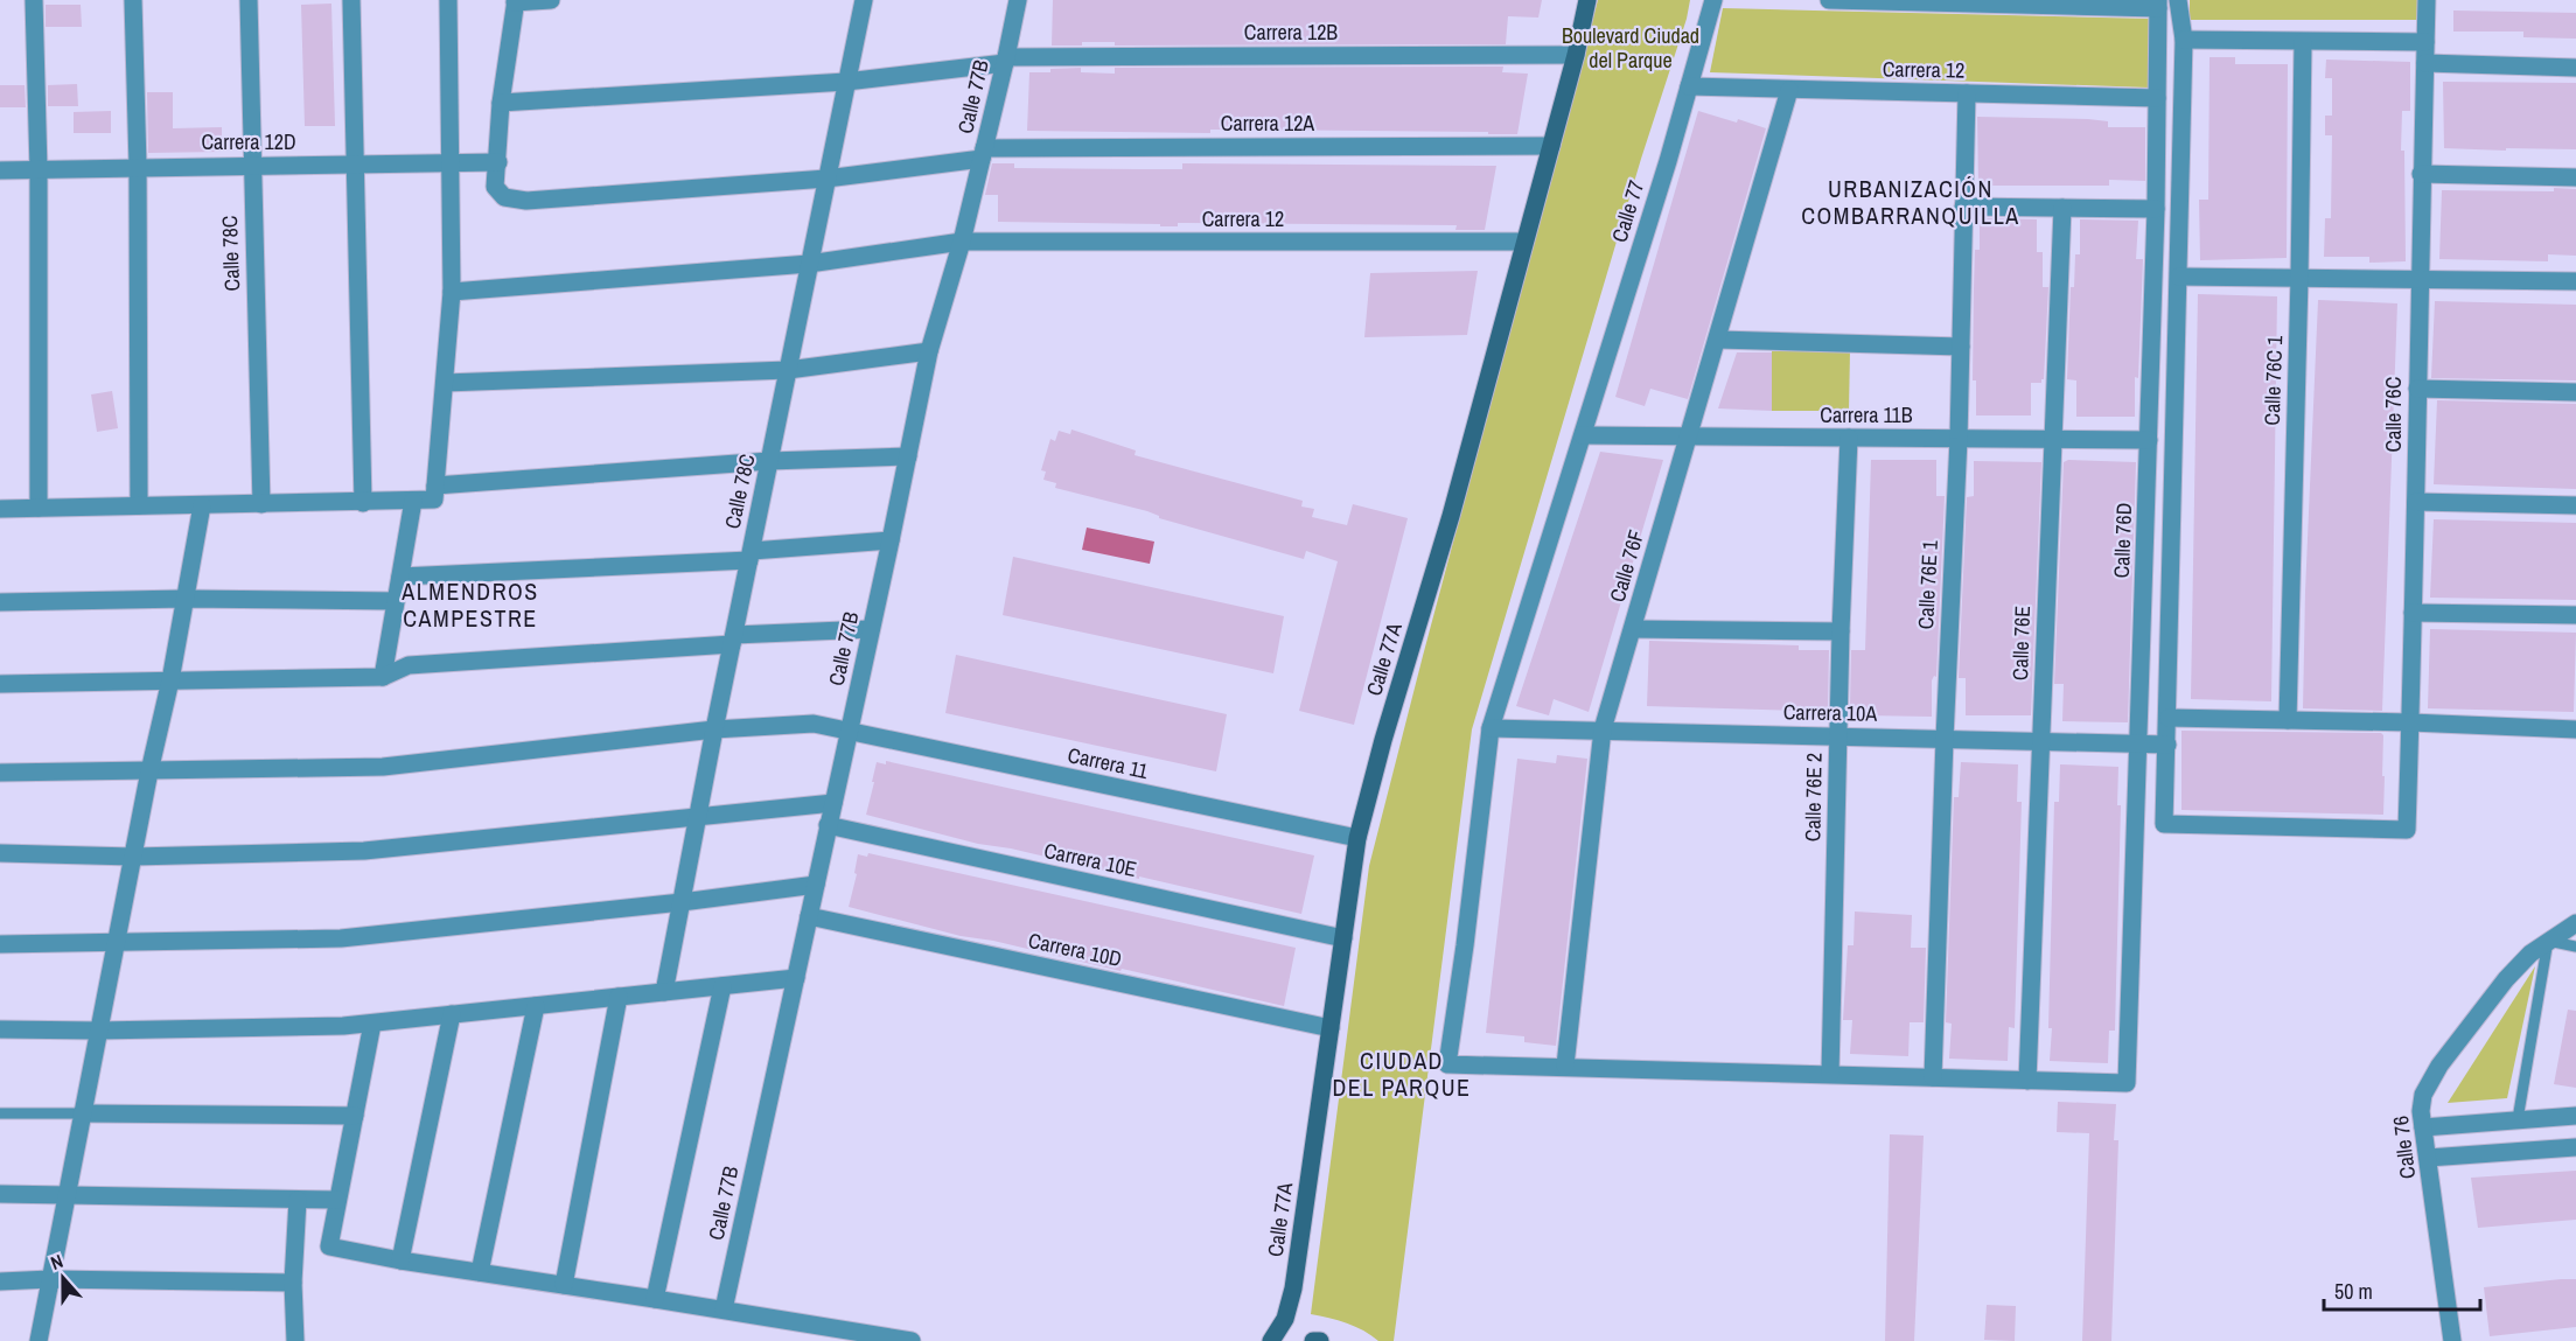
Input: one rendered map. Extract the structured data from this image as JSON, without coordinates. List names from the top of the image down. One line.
{"streets":{"street":["Carrera 12B","Carrera 12","Calle 77B","Carrera 12A","Carrera 12D","Calle 77","Calle 78C","Calle 76C 1","Calle 76C","Carrera 11B","Calle 76D","Calle 76F","Calle 76E 1","Calle 76E","Calle 77A","Carrera 10A","Carrera 11","Calle 76E 2","Carrera 10E","Carrera 10D","Calle 76"]},"crossings":[["Carrera 12B","Calle 77B"],["Carrera 12B","Calle 78C"],["Carrera 12B","Calle 77A"],["Carrera 12","Calle 77B"],["Carrera 12","Calle 77"],["Carrera 12","Calle 78C"],["Carrera 12","Calle 76D"],["Carrera 12","Calle 76F"],["Carrera 12","Calle 76E 1"],["Carrera 12","Calle 77A"],["Calle 77B","Carrera 12A"],["Calle 77B","Carrera 11"],["Calle 77B","Carrera 10E"],["Calle 77B","Carrera 10D"],["Carrera 12A","Carrera 12D"],["Carrera 12A","Calle 78C"],["Carrera 12A","Calle 77A"],["Carrera 12D","Calle 78C"],["Calle 77","Carrera 11B"],["Calle 77","Calle 76F"],["Calle 77","Carrera 10A"],["Calle 78C","Carrera 11"],["Calle 76C","Carrera 10A"],["Carrera 11B","Calle 76D"],["Carrera 11B","Calle 76F"],["Carrera 11B","Calle 76E 1"],["Carrera 11B","Calle 76E"],["Carrera 11B","Calle 76E 2"],["Calle 76D","Calle 76E"],["Calle 76D","Carrera 10A"],["Calle 76F","Carrera 10A"],["Calle 76E 1","Carrera 10A"],["Calle 76E","Carrera 10A"],["Calle 77A","Carrera 11"],["Calle 77A","Carrera 10E"],["Calle 77A","Carrera 10D"],["Carrera 10A","Calle 76E 2"]],"districts":["URBANIZACIÓN COMBARRANQUILLA","ALMENDROS CAMPESTRE","CIUDAD DEL PARQUE"],"parks":["Boulevard Ciudad del Parque"],"scale_bar":"50 m","north":"top"}
